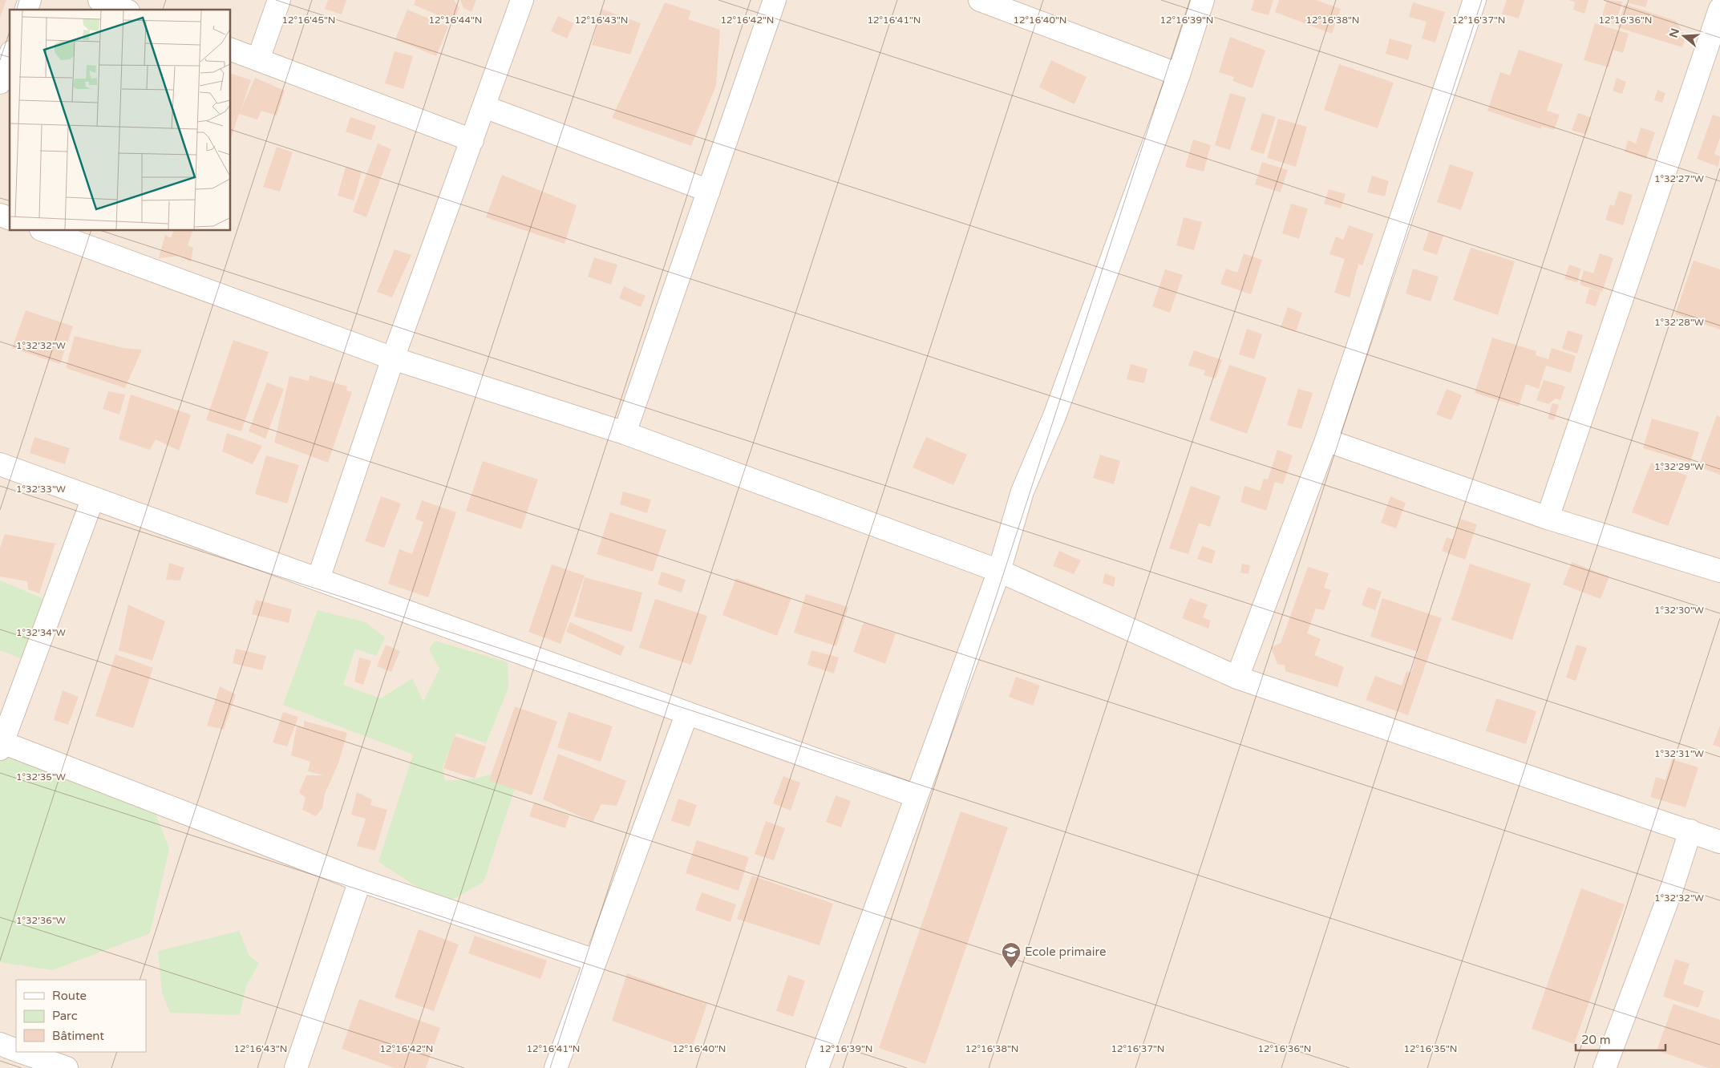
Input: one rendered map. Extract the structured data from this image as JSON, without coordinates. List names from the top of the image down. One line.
{"places":{"school or university":["Ecole primaire"]},"legend":["Route","Parc","Bâtiment"],"scale_bar":"20 m","north":"left","coordinates":["12°16'45\"N","12°16'44\"N","12°16'43\"N","12°16'42\"N","12°16'41\"N","12°16'40\"N","12°16'39\"N","12°16'38\"N","12°16'37\"N","12°16'36\"N","1°32'27\"W","1°32'28\"W","1°32'32\"W","1°32'29\"W","1°32'33\"W","1°32'30\"W","1°32'34\"W","1°32'31\"W","1°32'35\"W","1°32'36\"W","12°16'35\"N"]}
